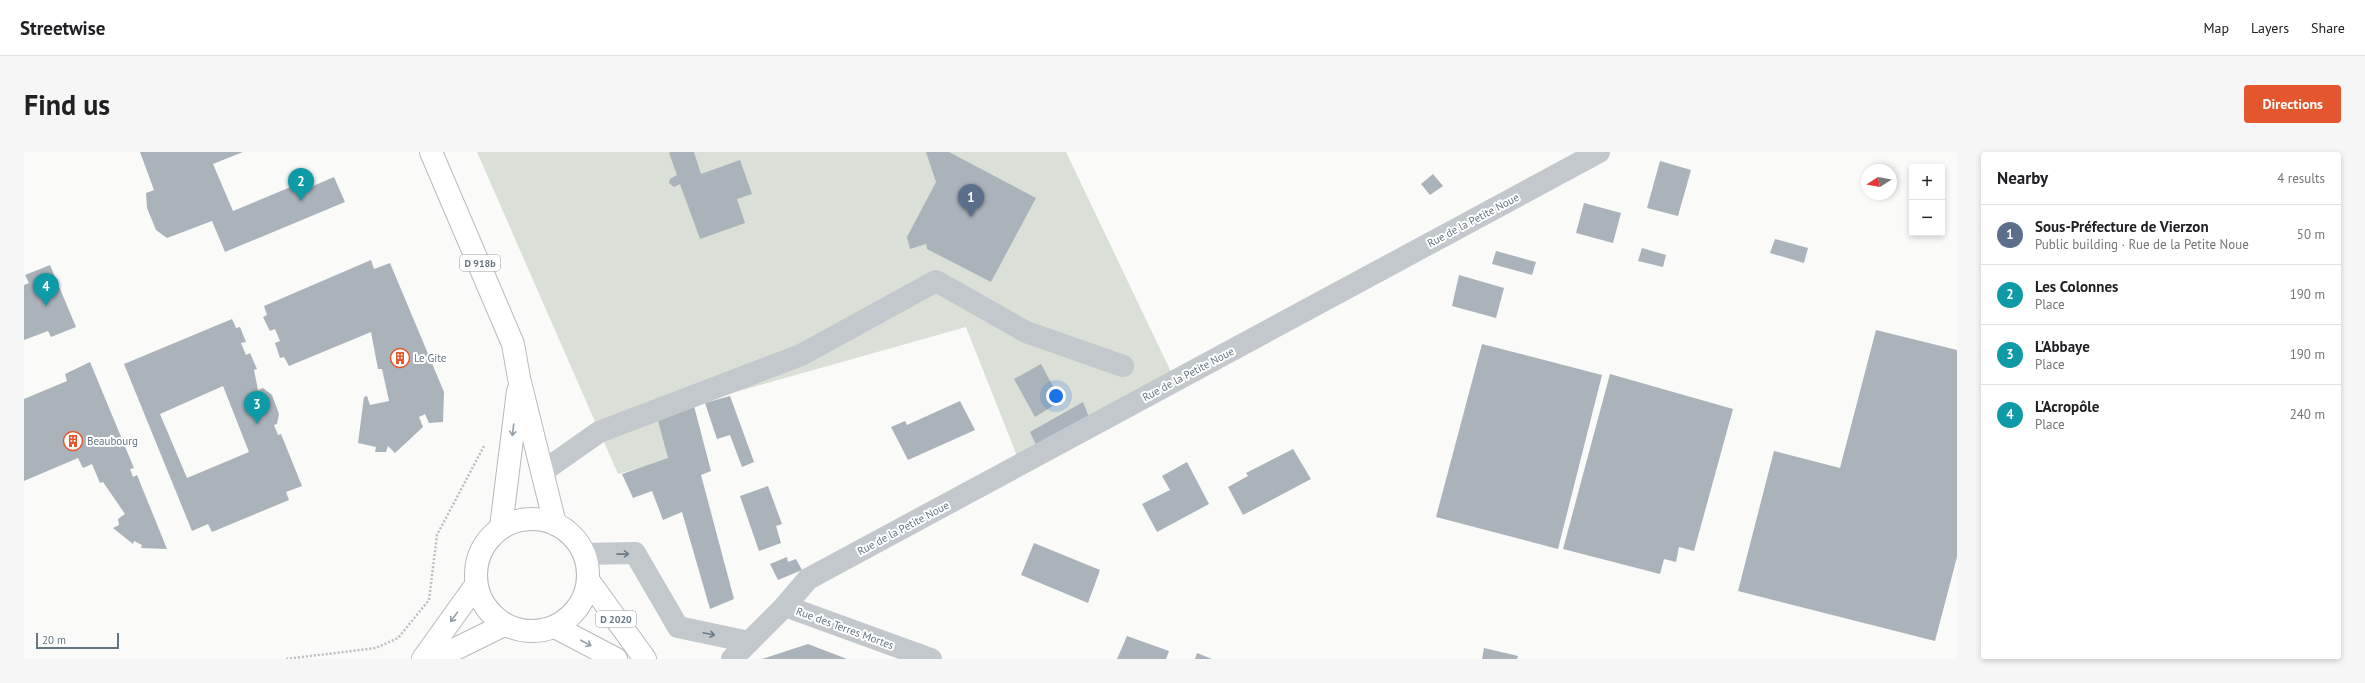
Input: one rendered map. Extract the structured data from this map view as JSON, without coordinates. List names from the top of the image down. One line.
{"streets":{"main road":["D 918b","D 2020"],"street":["Rue de la Petite Noue","Rue des Terres Mortes"]},"crossings":[["Rue de la Petite Noue","Rue des Terres Mortes"],["D 918b","D 2020"]],"places":{"building":["Le Gite","Beaubourg"]},"scale_bar":"20 m","north":"left","page":{"header":"Streetwise","nav":["Map","Layers","Share"],"buttons":"Directions","title":"Find us","heading":["Nearby","4 results"],"map_buttons":["+","−"],"pins":["2","1","4","3"],"list":[{"mark":"1","name":"Sous-Préfecture de Vierzon","note":"Public building · Rue de la Petite Noue","value":"50 m"},{"mark":"2","name":"Les Colonnes","note":"Place","value":"190 m"},{"mark":"3","name":"L'Abbaye","note":"Place","value":"190 m"},{"mark":"4","name":"L'Acropôle","note":"Place","value":"240 m"}],"scale":"20 m"}}
